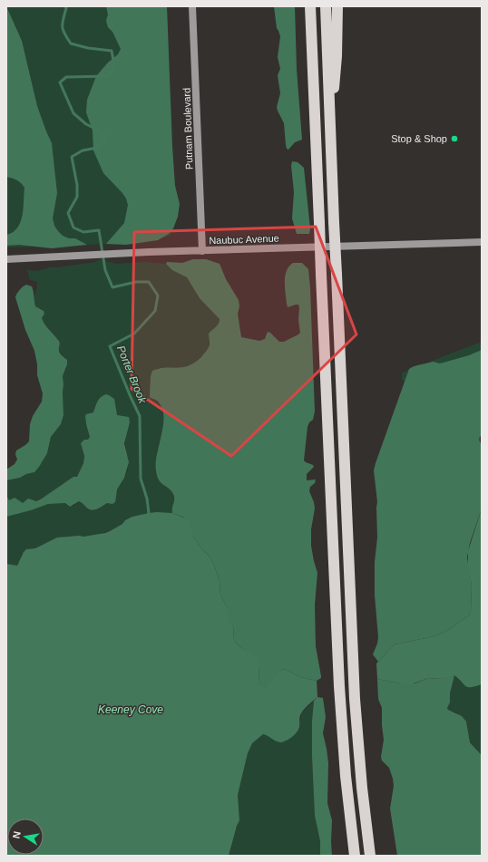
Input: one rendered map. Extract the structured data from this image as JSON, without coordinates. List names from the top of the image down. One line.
{"streets":{"main road":["Putnam Boulevard","Naubuc Avenue"]},"crossings":[["Putnam Boulevard","Naubuc Avenue"]],"water":["Porter Brook","Keeney Cove"],"places":["Stop & Shop"],"north":"left"}
